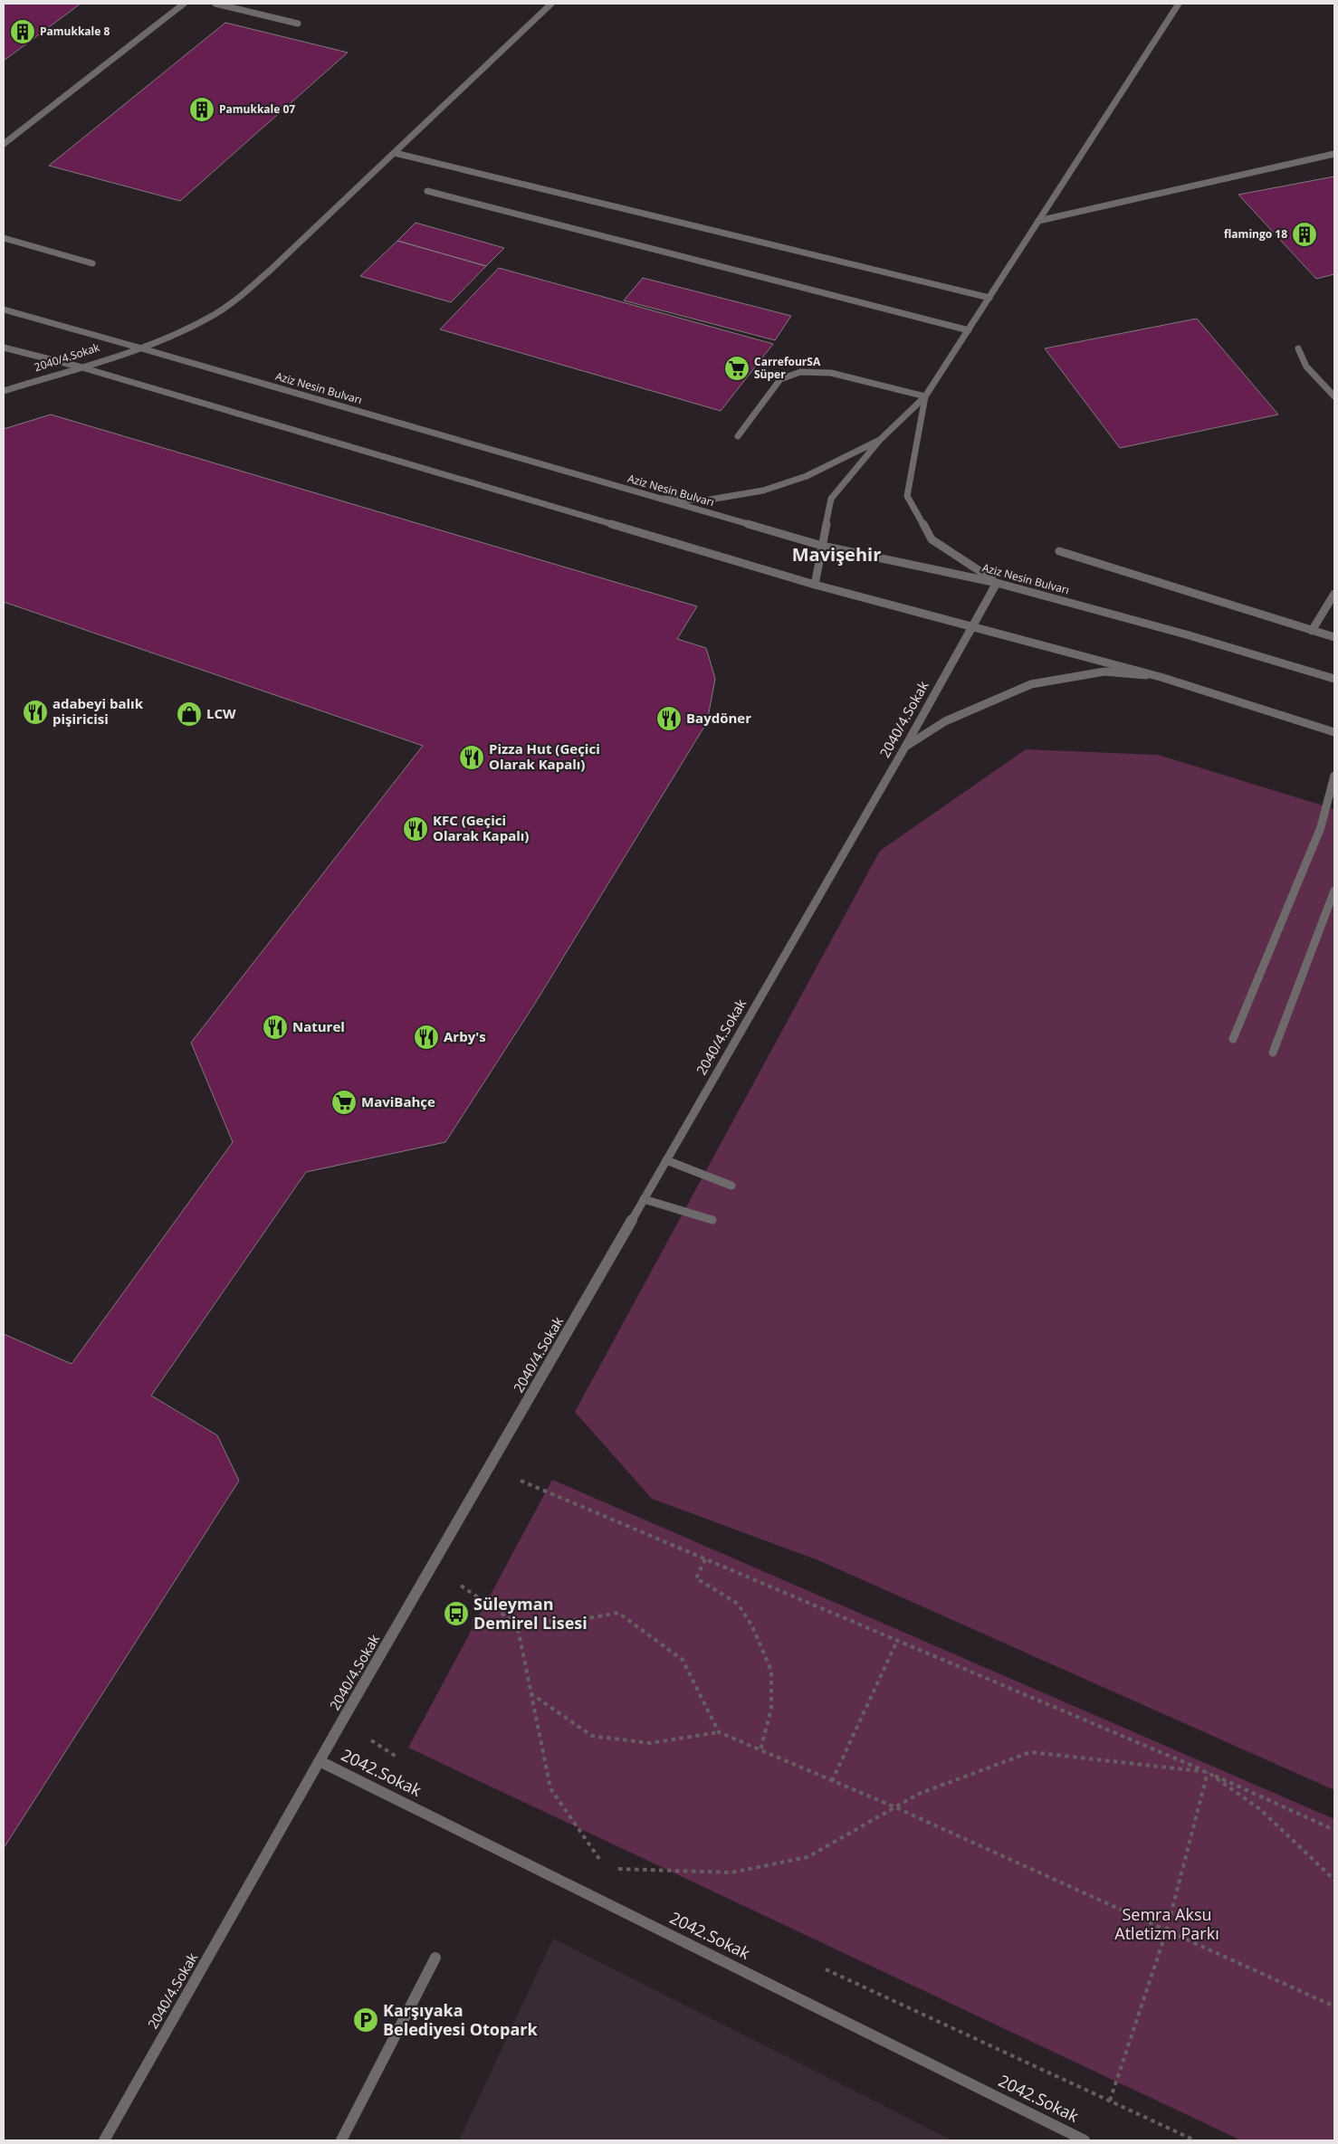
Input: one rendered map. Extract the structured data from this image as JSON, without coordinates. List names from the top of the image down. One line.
{"streets":{"street":["2040/4.Sokak","Aziz Nesin Bulvarı","2042.Sokak"]},"crossings":[["2040/4.Sokak","Aziz Nesin Bulvarı"],["2040/4.Sokak","2042.Sokak"]],"districts":["Mavişehir"],"parks":["Semra Aksu Atletizm Parkı"],"places":{"building":["Pamukkale 8","Pamukkale 07","flamingo 18"],"supermarket":["CarrefourSA Süper","MaviBahçe"],"restaurant":["adabeyi balık pişiricisi","Baydöner","Pizza Hut (Geçici Olarak Kapalı)","KFC (Geçici Olarak Kapalı)","Naturel","Arby's"],"shop":["LCW"],"bus stop":["Süleyman Demirel Lisesi"],"parking":["Karşıyaka Belediyesi Otopark"]}}
